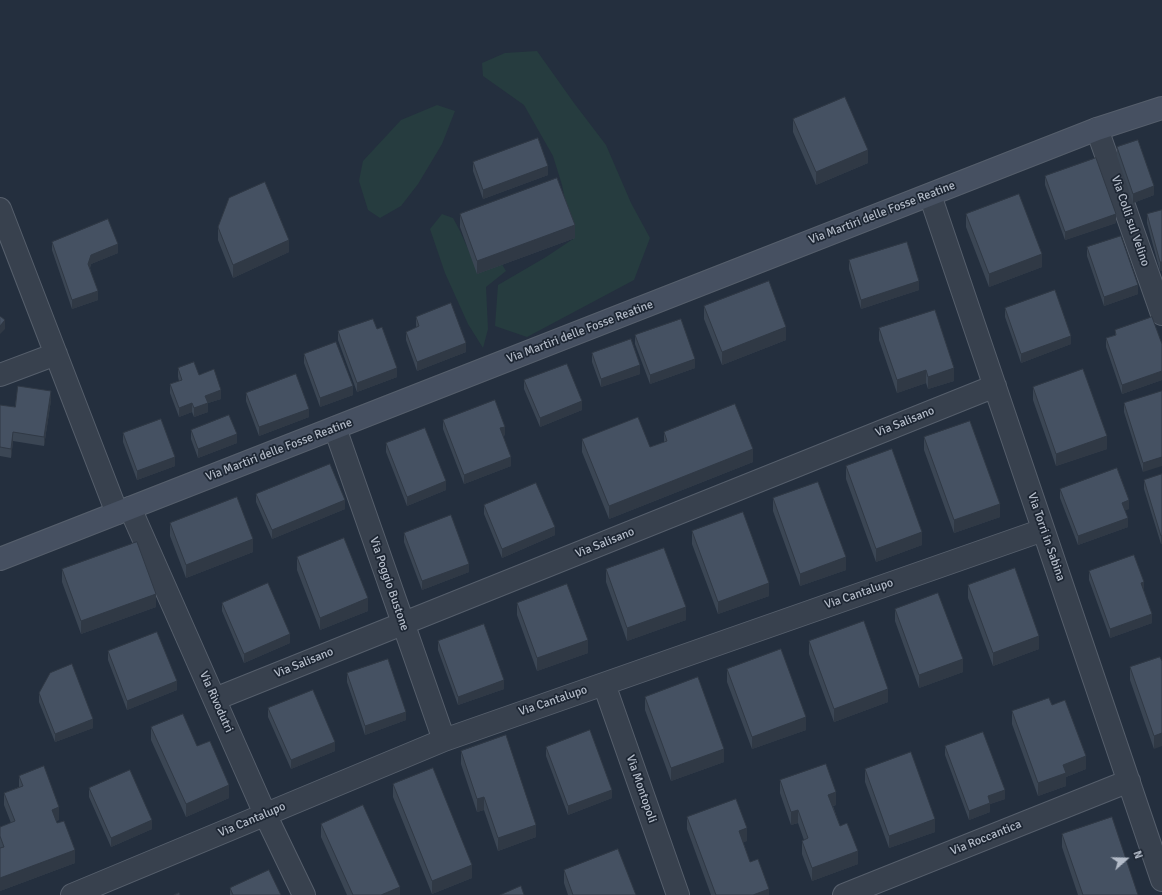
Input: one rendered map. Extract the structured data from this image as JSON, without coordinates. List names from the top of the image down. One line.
{"streets":{"main road":["Via Martiri delle Fosse Reatine"],"street":["Via Colli sul Velino","Via Salisano","Via Torri in Sabina","Via Poggio Bustone","Via Cantalupo","Via Rivodutri","Via Montopoli","Via Roccantica"]},"crossings":[["Via Martiri delle Fosse Reatine","Via Colli sul Velino"],["Via Martiri delle Fosse Reatine","Via Torri in Sabina"],["Via Martiri delle Fosse Reatine","Via Poggio Bustone"],["Via Martiri delle Fosse Reatine","Via Rivodutri"],["Via Salisano","Via Torri in Sabina"],["Via Salisano","Via Poggio Bustone"],["Via Salisano","Via Rivodutri"],["Via Torri in Sabina","Via Cantalupo"],["Via Torri in Sabina","Via Roccantica"],["Via Poggio Bustone","Via Cantalupo"],["Via Cantalupo","Via Rivodutri"],["Via Cantalupo","Via Montopoli"]],"north":"right"}
